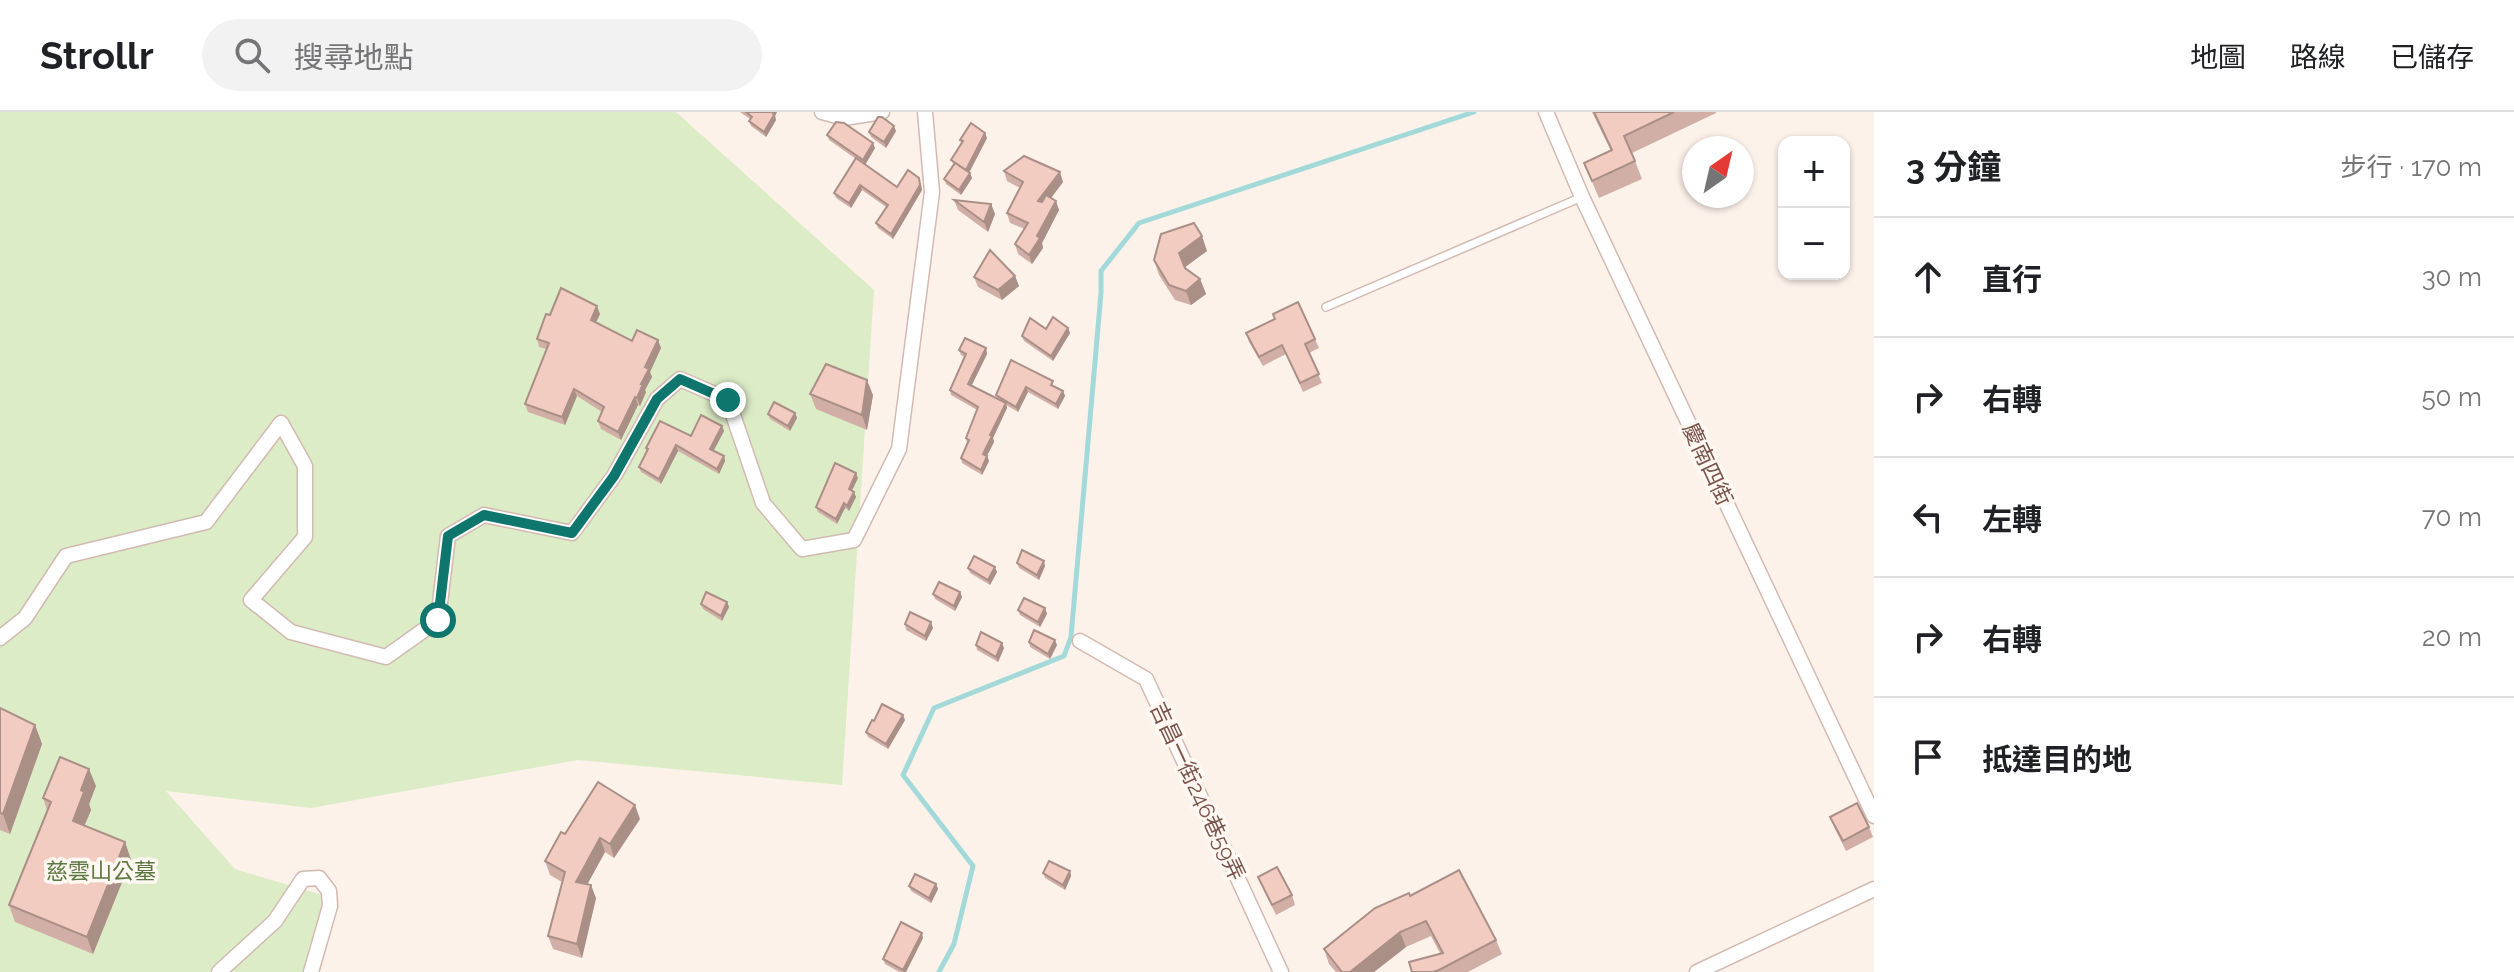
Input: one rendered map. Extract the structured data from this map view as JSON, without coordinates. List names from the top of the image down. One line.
{"streets":{"street":["慶南四街","吉昌一街246巷59弄"]},"parks":["慈雲山公墓"],"north":"top right","page":{"header":"Strollr","search":"搜尋地點","nav":["地圖","路線","已儲存"],"heading":["3 分鐘","步行 · 170 m"],"map_buttons":["+","−"],"list":[["直行","30 m"],["右轉","50 m"],["左轉","70 m"],["右轉","20 m"],"抵達目的地"]}}
